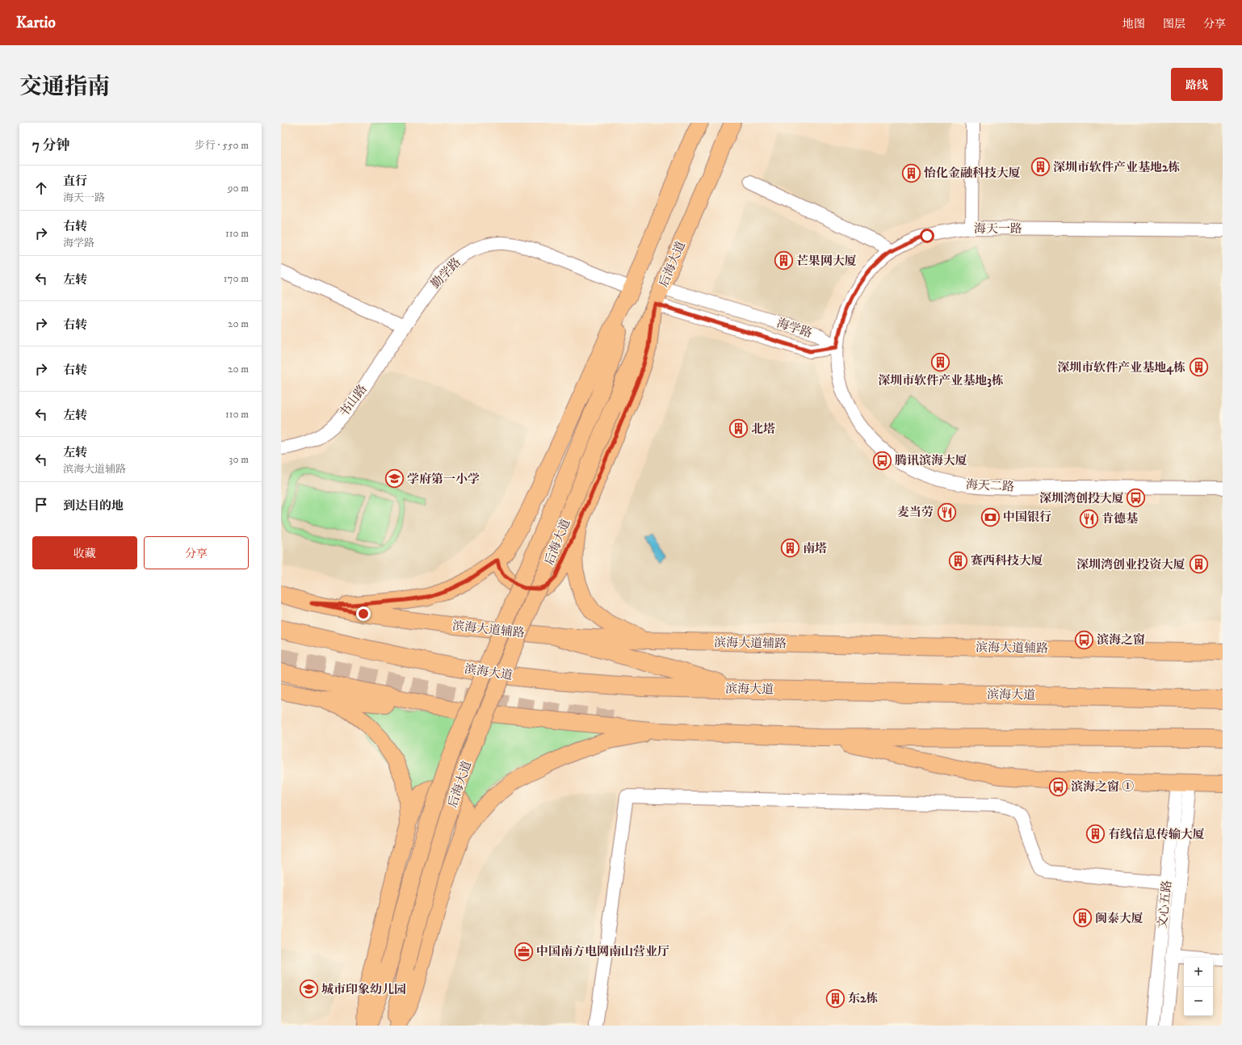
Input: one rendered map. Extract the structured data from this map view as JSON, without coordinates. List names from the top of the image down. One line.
{"streets":{"highway":["滨海大道"],"main road":["后海大道","滨海大道辅路"],"street":["海天一路","勤学路","海学路","书山路","海天二路","文心五路"]},"crossings":[["海天一路","海学路"],["海天一路","海天二路"],["后海大道","勤学路"],["后海大道","海学路"],["勤学路","书山路"],["海学路","海天二路"]],"places":{"building":["深圳市软件产业基地2栋","怡化金融科技大厦","芒果网大厦","深圳市软件产业基地3栋","深圳市软件产业基地4栋","北塔","南塔","赛西科技大厦","深圳湾创业投资大厦","有线信息传输大厦","闽泰大厦","东2栋"],"bus stop":["腾讯滨海大厦","深圳湾创投大厦","滨海之窗","滨海之窗 ①"],"school or university":["学府第一小学","城市印象幼儿园"],"restaurant":["麦当劳","肯德基"],"bank":["中国银行"],"office":["中国南方电网南山营业厅"]},"page":{"header":"Kartio","nav":["地图","图层","分享"],"title":"交通指南","buttons":["路线",["收藏","分享"]],"heading":["7 分钟","步行 · 550 m"],"list":[["直行","海天一路","90 m"],["右转","海学路","110 m"],["左转","170 m"],["右转","20 m"],["右转","20 m"],["左转","110 m"],["左转","滨海大道辅路","30 m"],"到达目的地"],"map_buttons":["+","−"]}}
